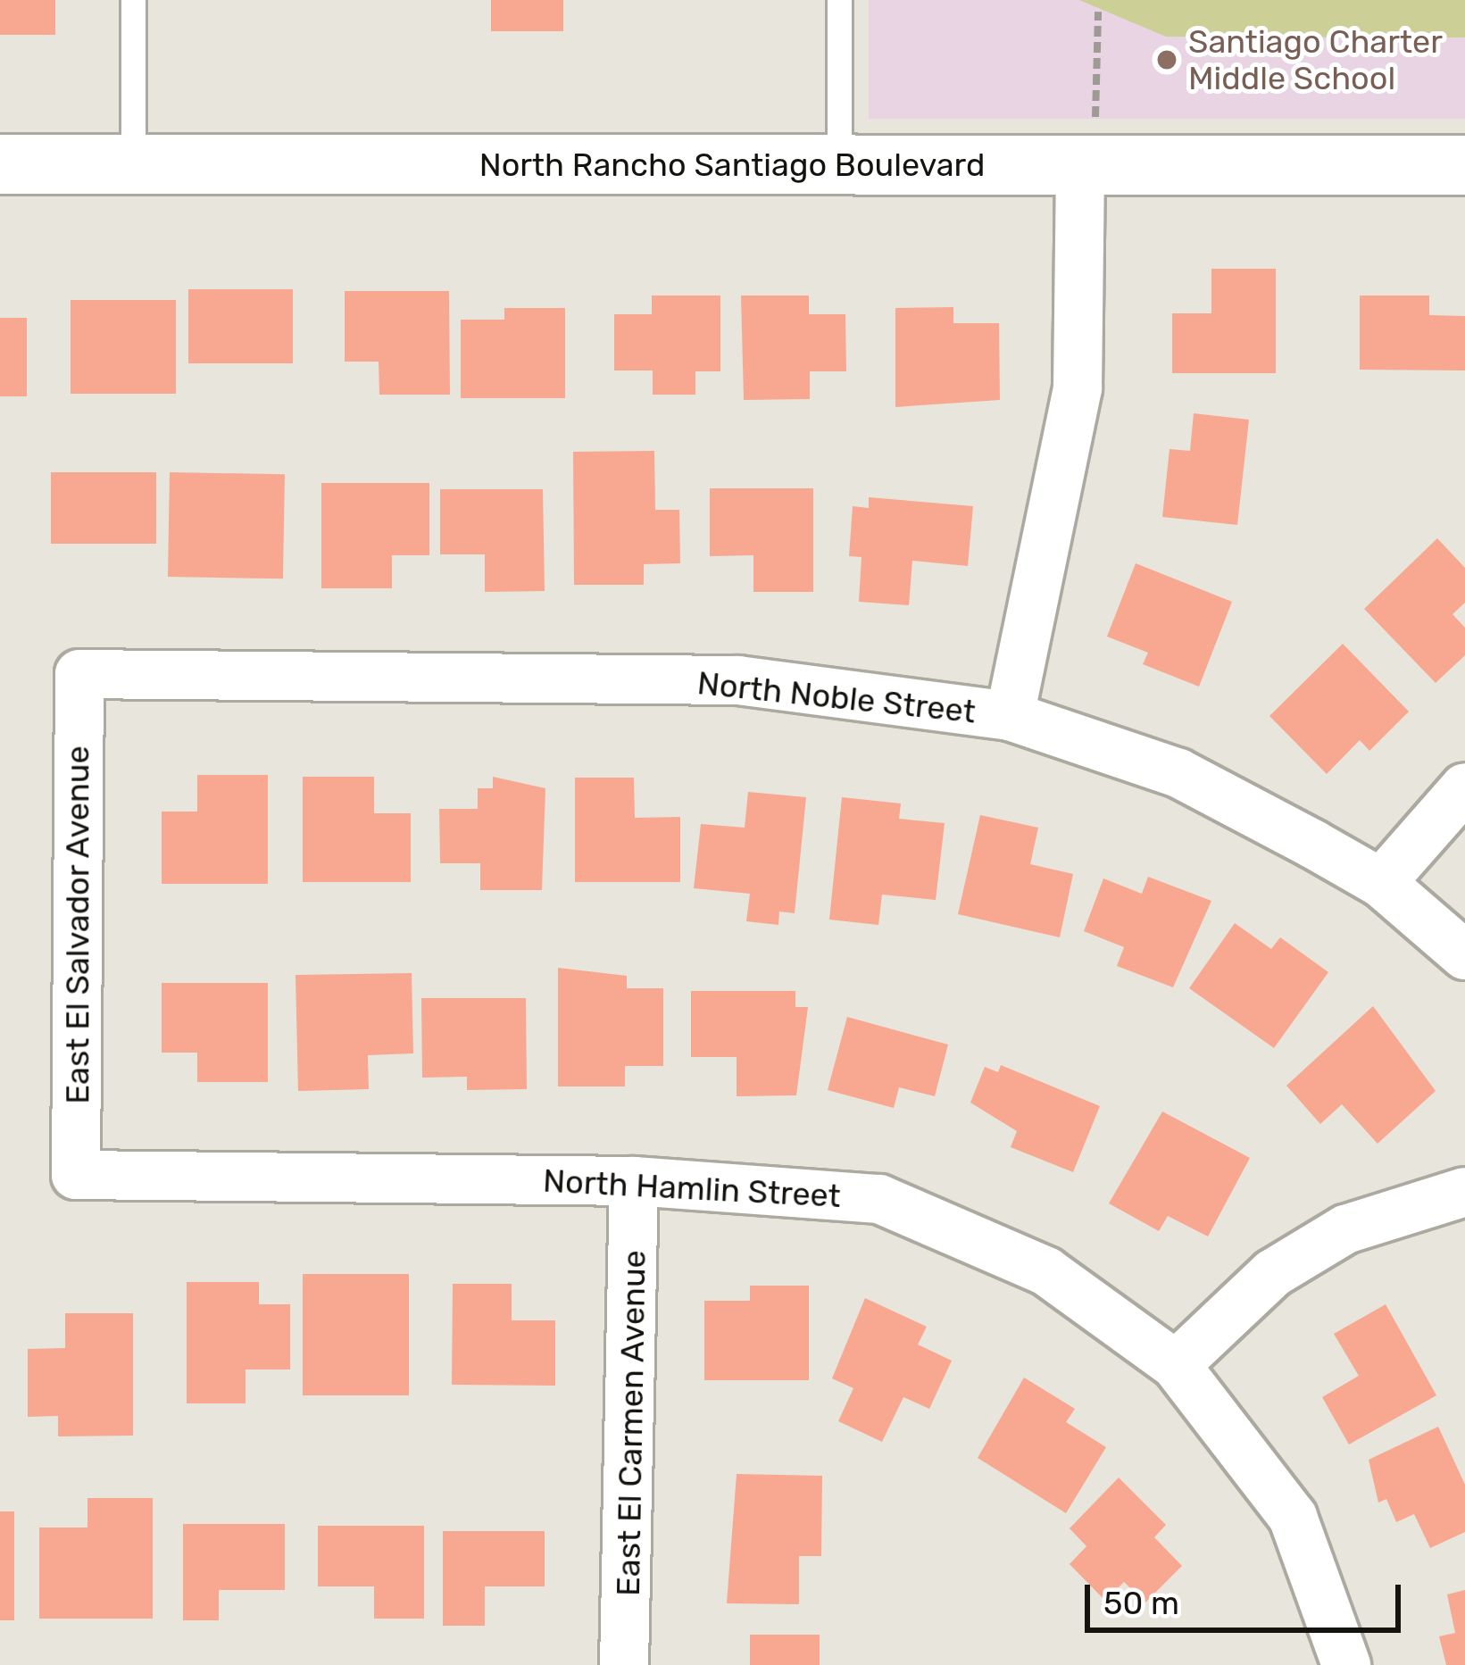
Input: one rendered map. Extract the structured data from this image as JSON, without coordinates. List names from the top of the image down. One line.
{"streets":{"street":["North Rancho Santiago Boulevard","North Noble Street","East El Salvador Avenue","North Hamlin Street","East El Carmen Avenue"]},"crossings":[["North Noble Street","East El Salvador Avenue"],["East El Salvador Avenue","North Hamlin Street"],["North Hamlin Street","East El Carmen Avenue"]],"places":["Santiago Charter Middle School"],"scale_bar":"50 m"}
